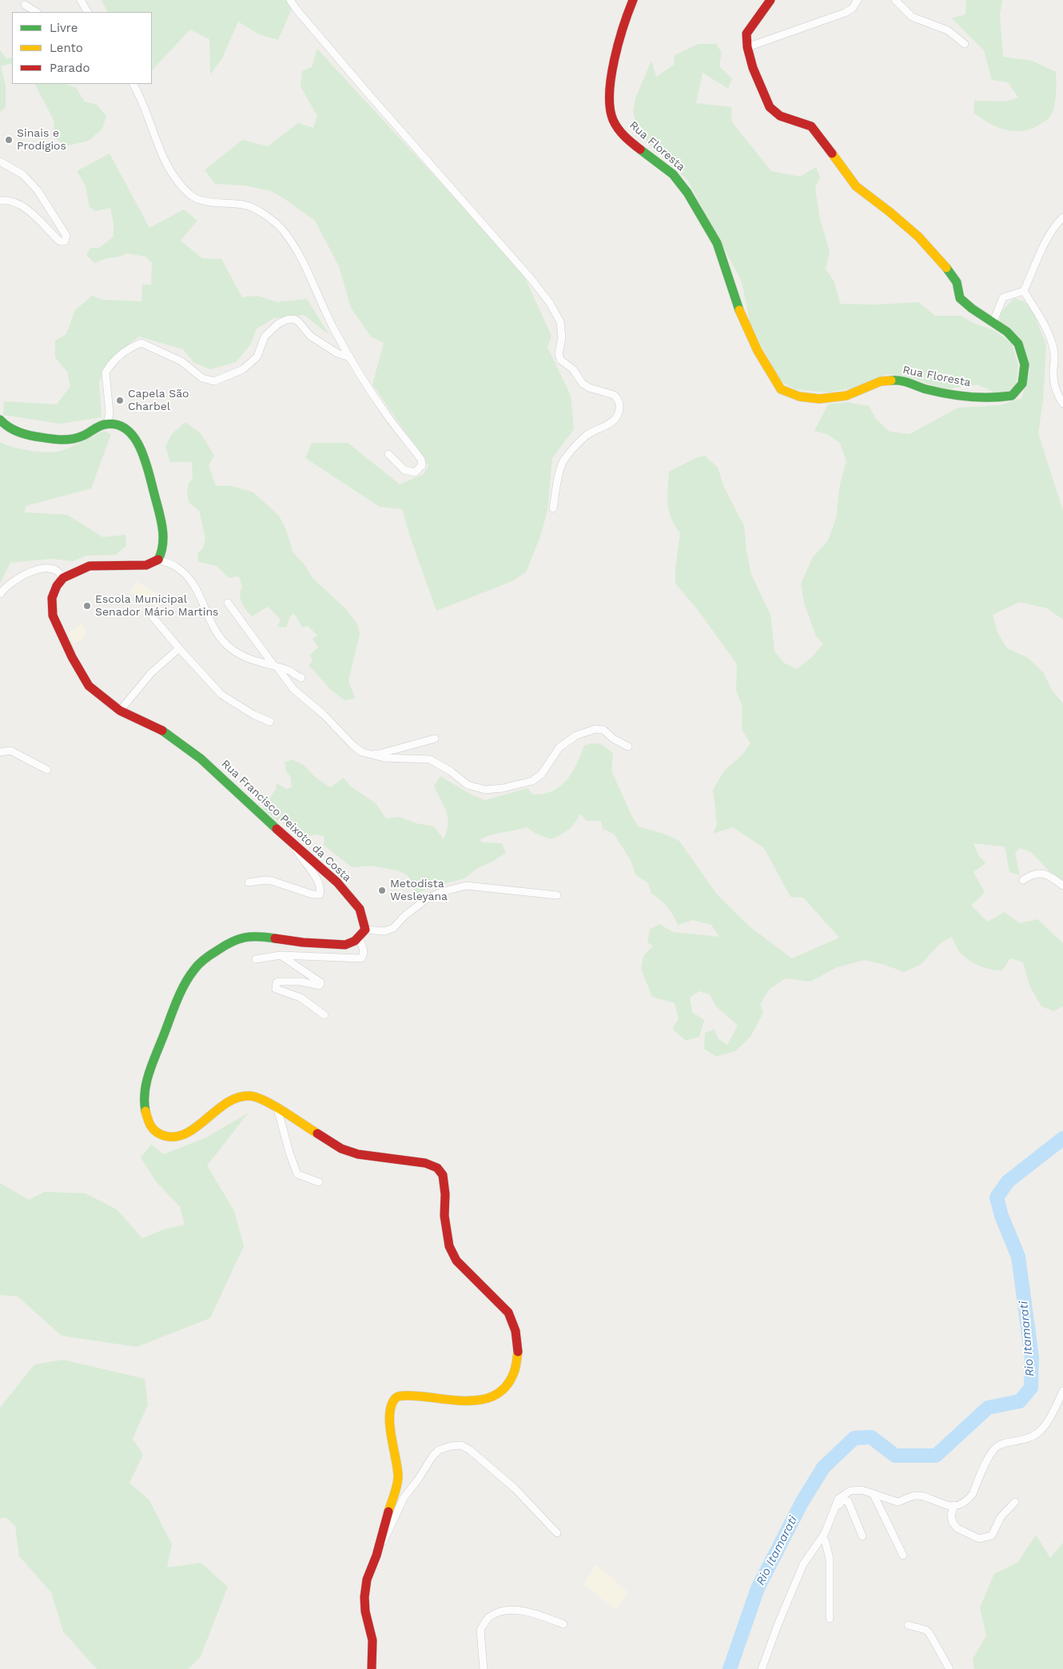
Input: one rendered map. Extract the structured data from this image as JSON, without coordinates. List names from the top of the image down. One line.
{"streets":{"street":["Rua Floresta","Rua Francisco Peixoto da Costa"]},"water":["Rio Itamarati"],"places":["Sinais e Prodígios","Capela São Charbel","Escola Municipal Senador Mário Martins","Metodista Wesleyana"],"legend":["Livre","Lento","Parado"]}
